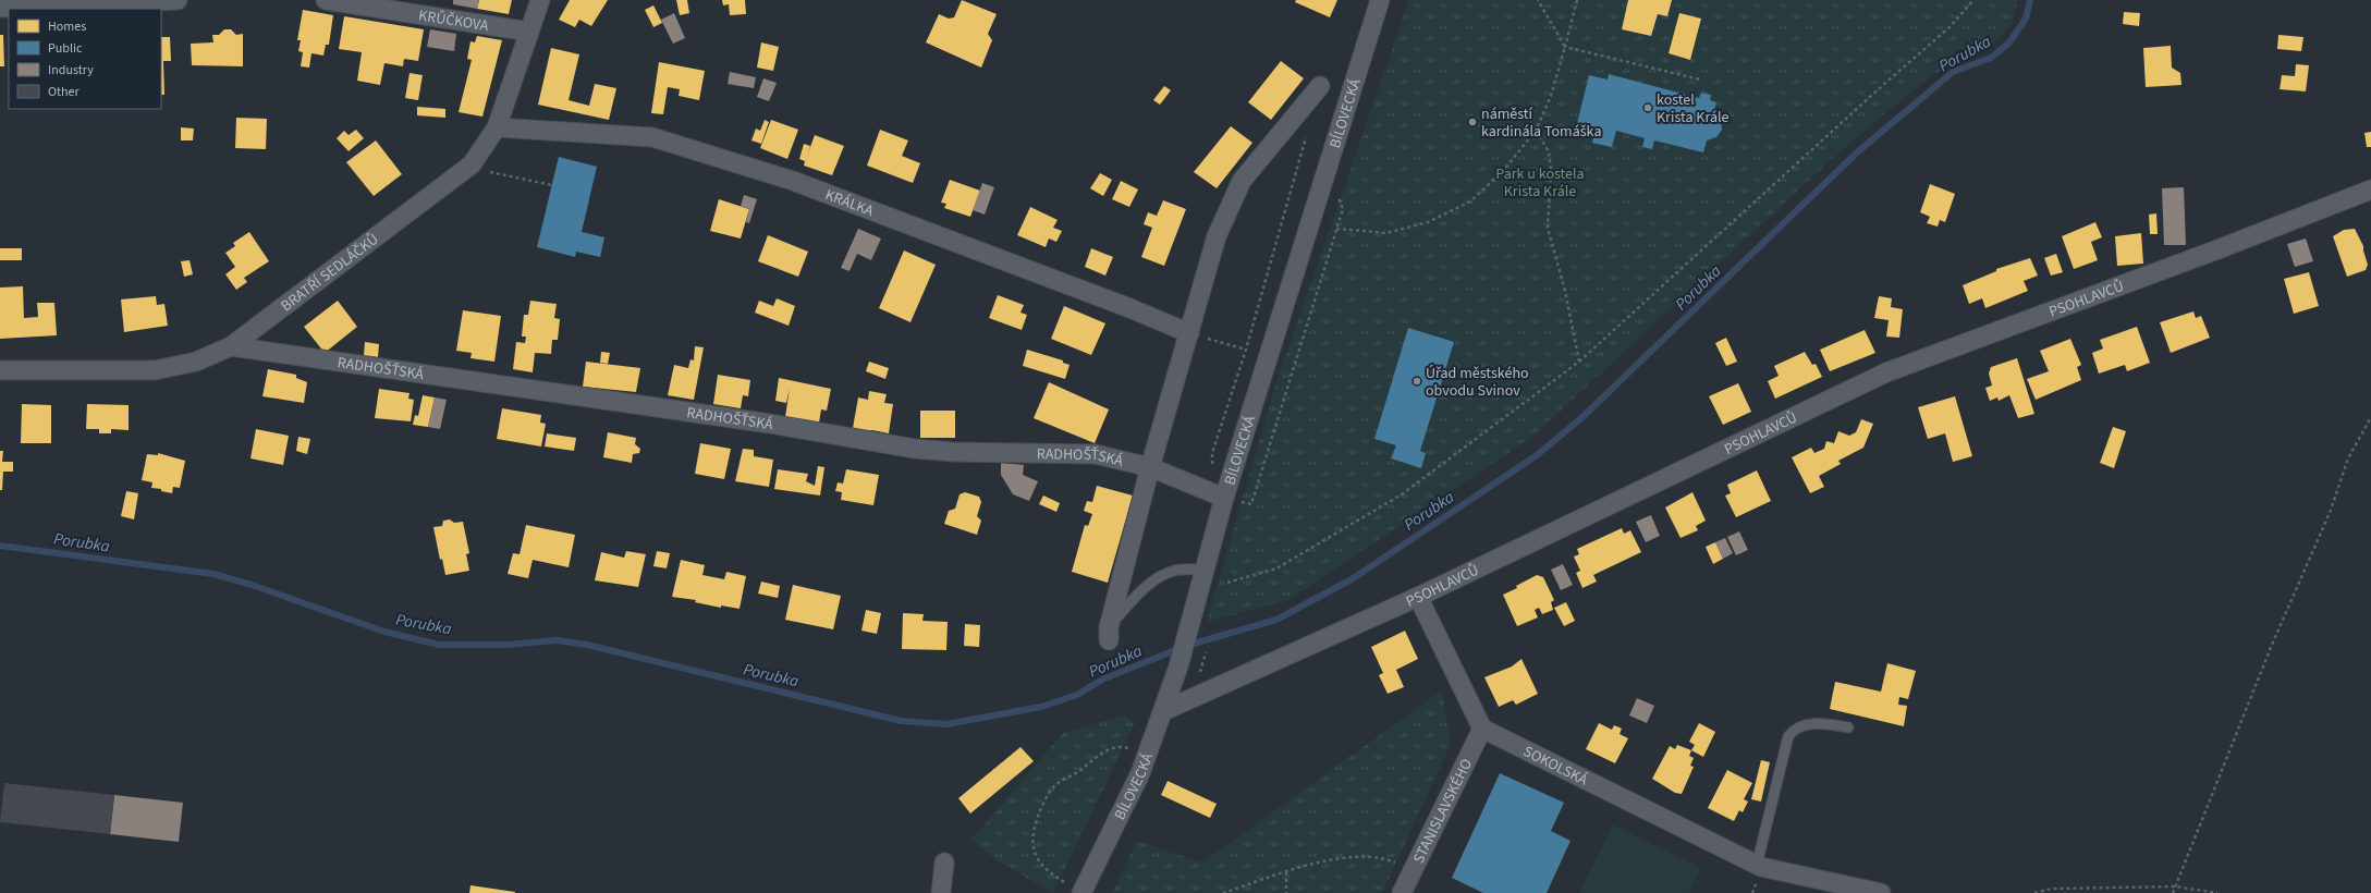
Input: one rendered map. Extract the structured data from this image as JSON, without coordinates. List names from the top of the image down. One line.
{"streets":{"street":["KRŮČKOVA","BÍLOVECKÁ","KRÁLKA","BRATŘÍ SEDLÁČKŮ","PSOHLAVCŮ","RADHOŠŤSKÁ","SOKOLSKÁ","STANISLAVSKÉHO"]},"crossings":[["KRŮČKOVA","BRATŘÍ SEDLÁČKŮ"],["BÍLOVECKÁ","PSOHLAVCŮ"],["BÍLOVECKÁ","RADHOŠŤSKÁ"],["KRÁLKA","BRATŘÍ SEDLÁČKŮ"],["BRATŘÍ SEDLÁČKŮ","RADHOŠŤSKÁ"],["SOKOLSKÁ","STANISLAVSKÉHO"]],"water":["Porubka"],"parks":["Park u kostela Krista Krále"],"places":["kostel Krista Krále","náměstí kardinála Tomáška","Úřad městského obvodu Svinov"],"legend":["Homes","Public","Industry","Other"]}
